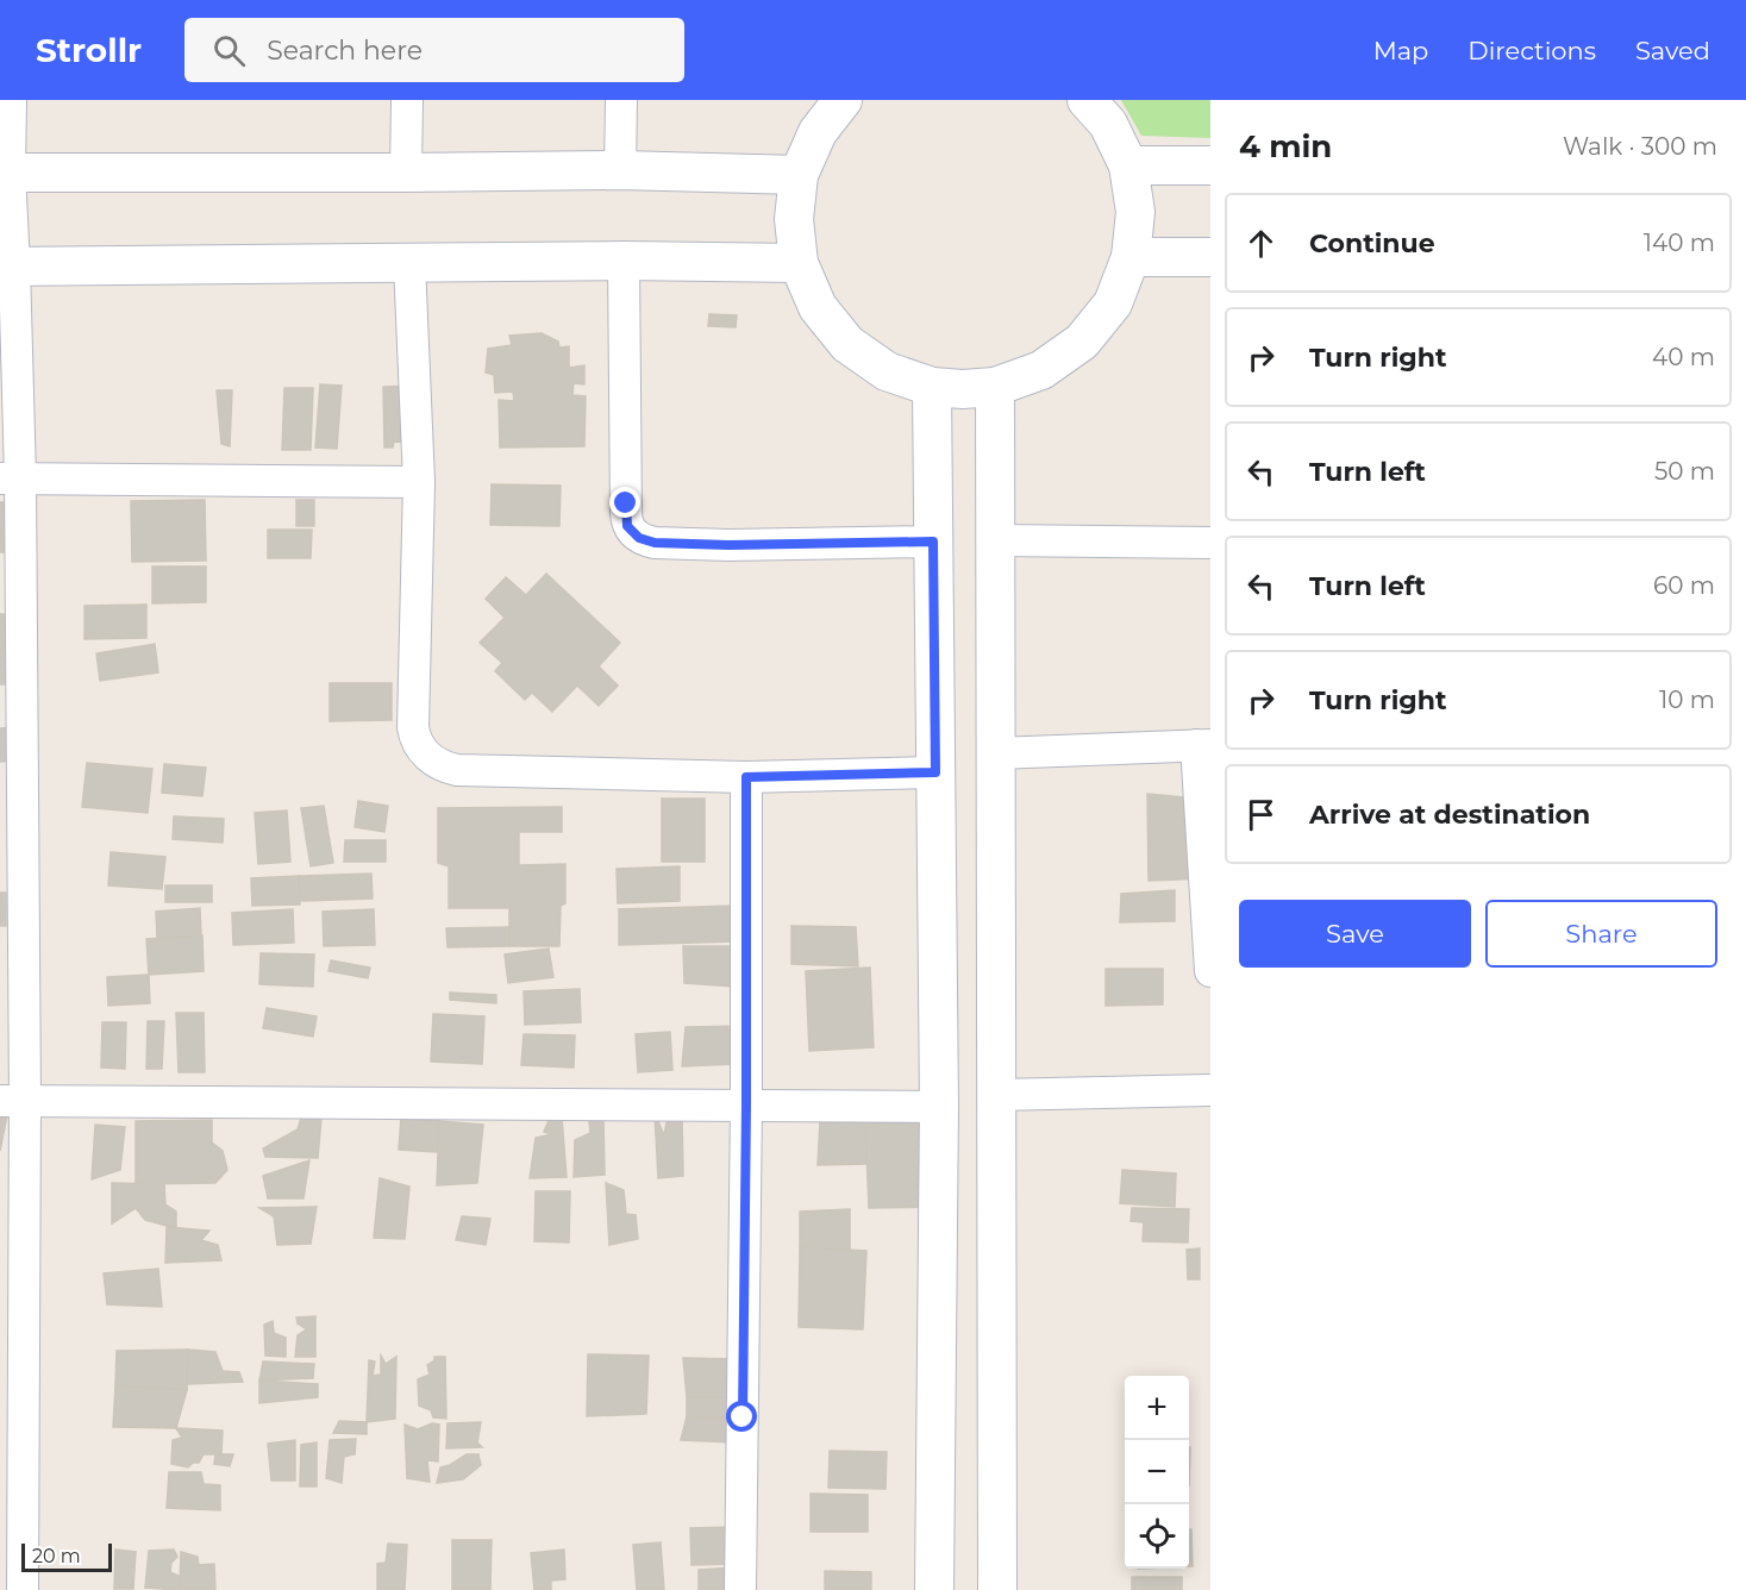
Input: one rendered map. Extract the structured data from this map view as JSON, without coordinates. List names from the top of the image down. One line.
{"scale_bar":"20 m","page":{"header":"Strollr","search":"Search here","nav":["Map","Directions","Saved"],"heading":["4 min","Walk · 300 m"],"list":[["Continue","140 m"],["Turn right","40 m"],["Turn left","50 m"],["Turn left","60 m"],["Turn right","10 m"],"Arrive at destination"],"buttons":["Save","Share"],"map_buttons":["+","−"],"scale":"20 m"}}
